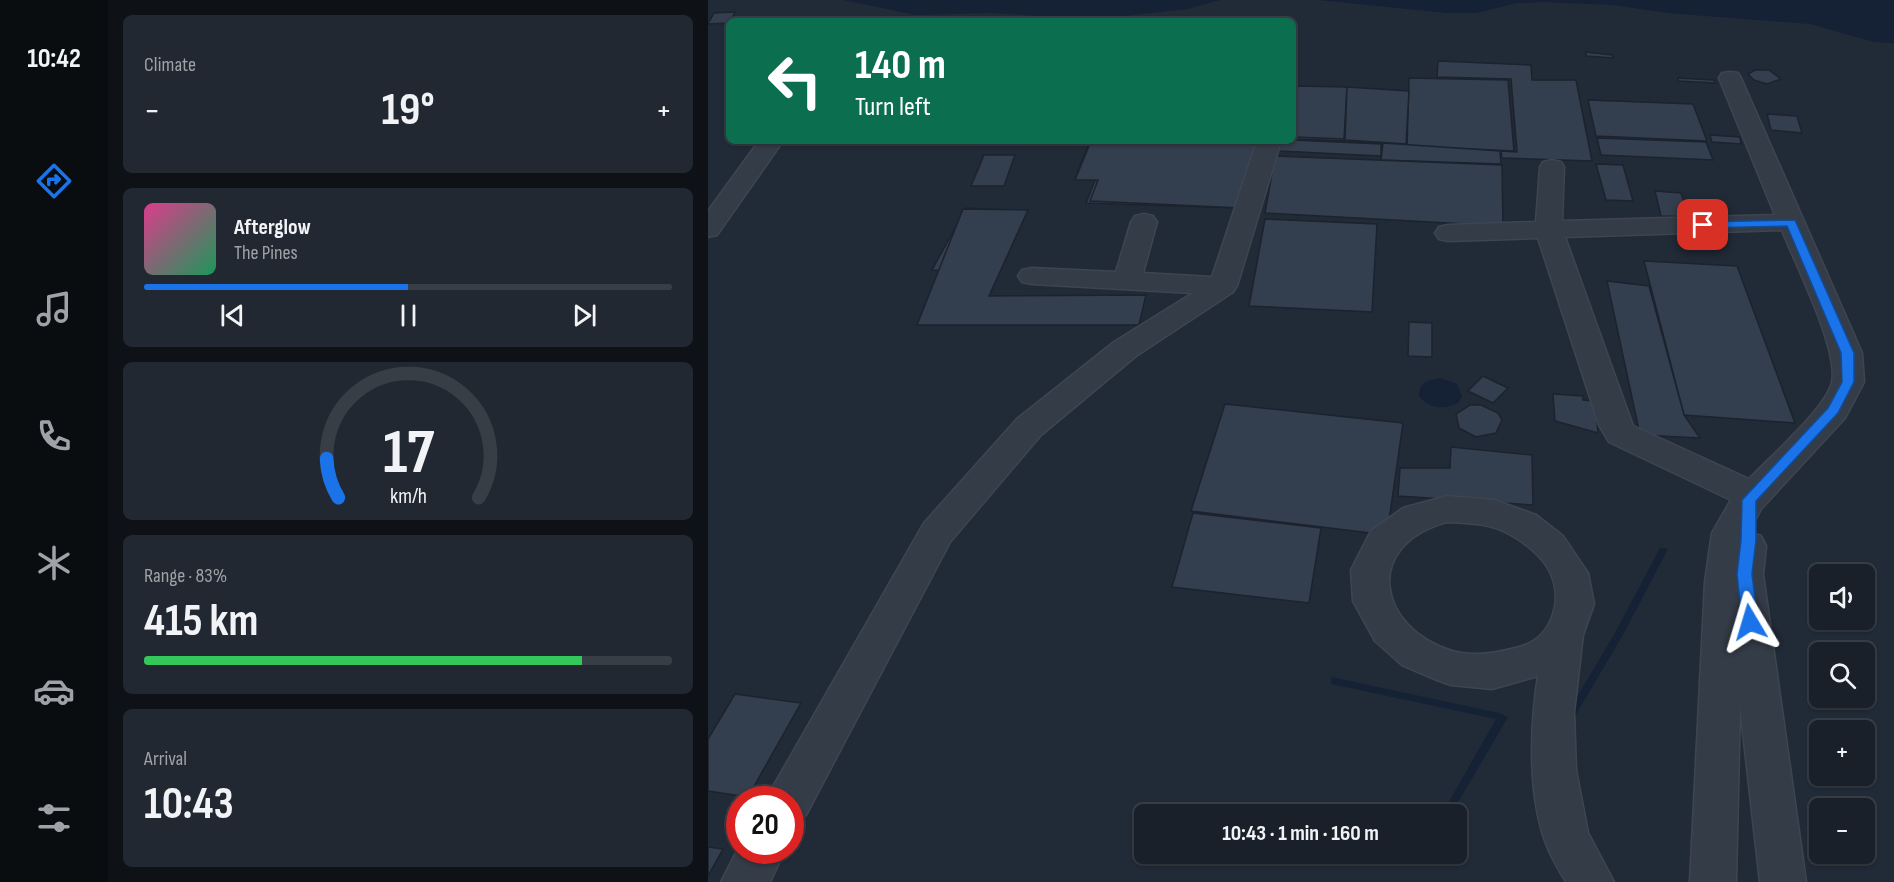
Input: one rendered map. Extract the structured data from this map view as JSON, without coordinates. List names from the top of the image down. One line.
{"page":{"tabs":"10:42","tile":["Climate",["Range · 83%","415 km"],["Arrival","10:43"]],"turn":["140 m","Turn left"],"heat":["−","19°","+"],"song":["Afterglow","The Pines"],"map_buttons":["+","−"],"limit":"20","trip":"10:43 · 1 min · 160 m","gauge":["17","km/h"]}}
